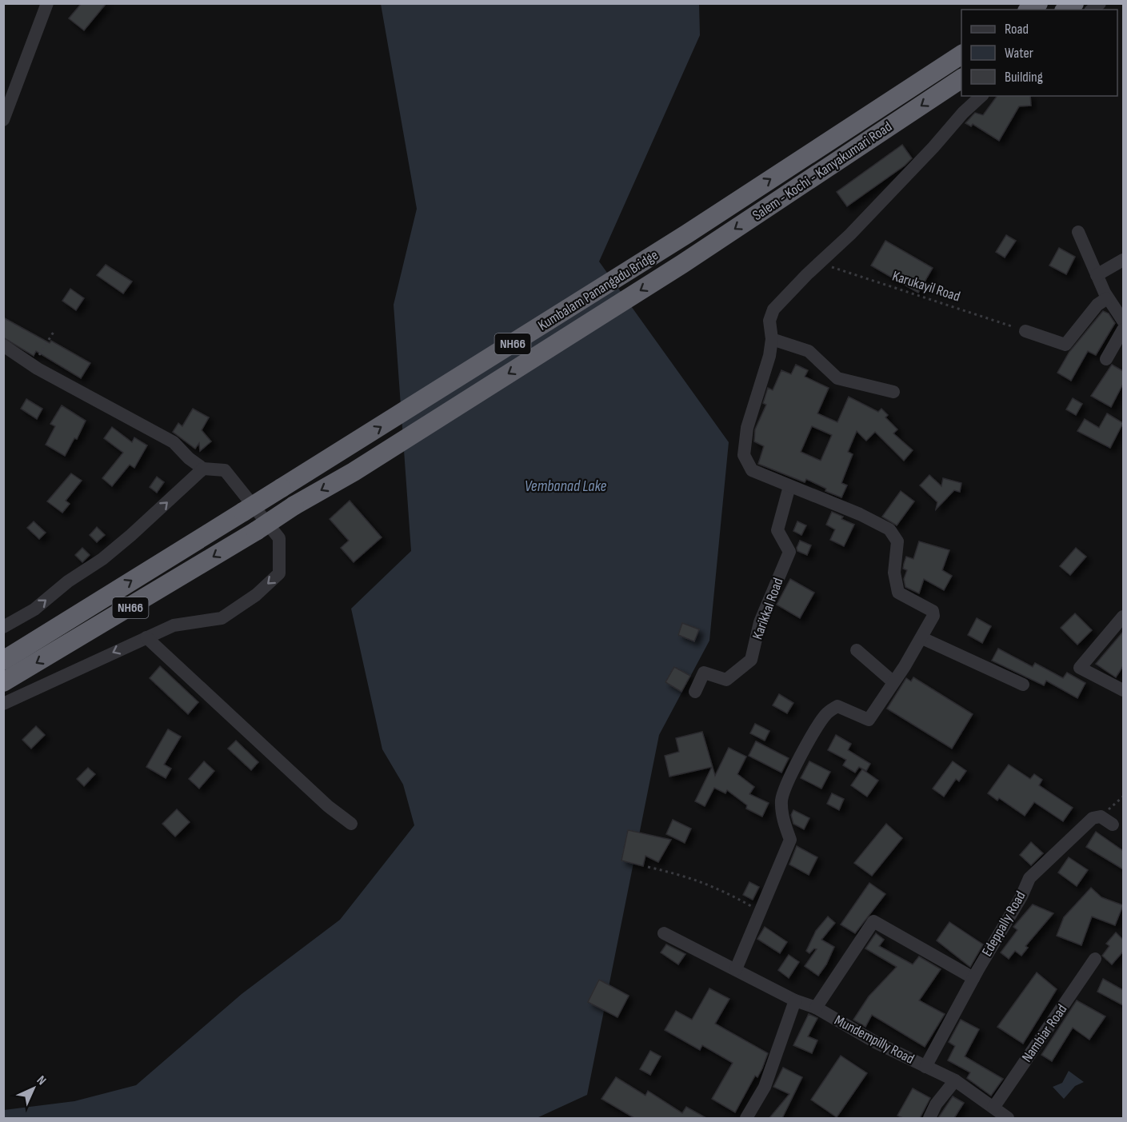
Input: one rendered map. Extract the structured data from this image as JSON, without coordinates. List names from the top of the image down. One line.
{"streets":{"highway":["Salem - Kochi - Kanyakumari Road","Kumbalam Panangadu Bridge","NH66"],"street":["Karikkal Road","Edeppally Road","Nambiar Road","Mundempilly Road"],"path":["Karukayil Road"]},"crossings":[["Salem - Kochi - Kanyakumari Road","Kumbalam Panangadu Bridge"],["Edeppally Road","Mundempilly Road"],["Nambiar Road","Mundempilly Road"]],"water":["Vembanad Lake"],"legend":["Road","Water","Building"],"north":"top right"}
